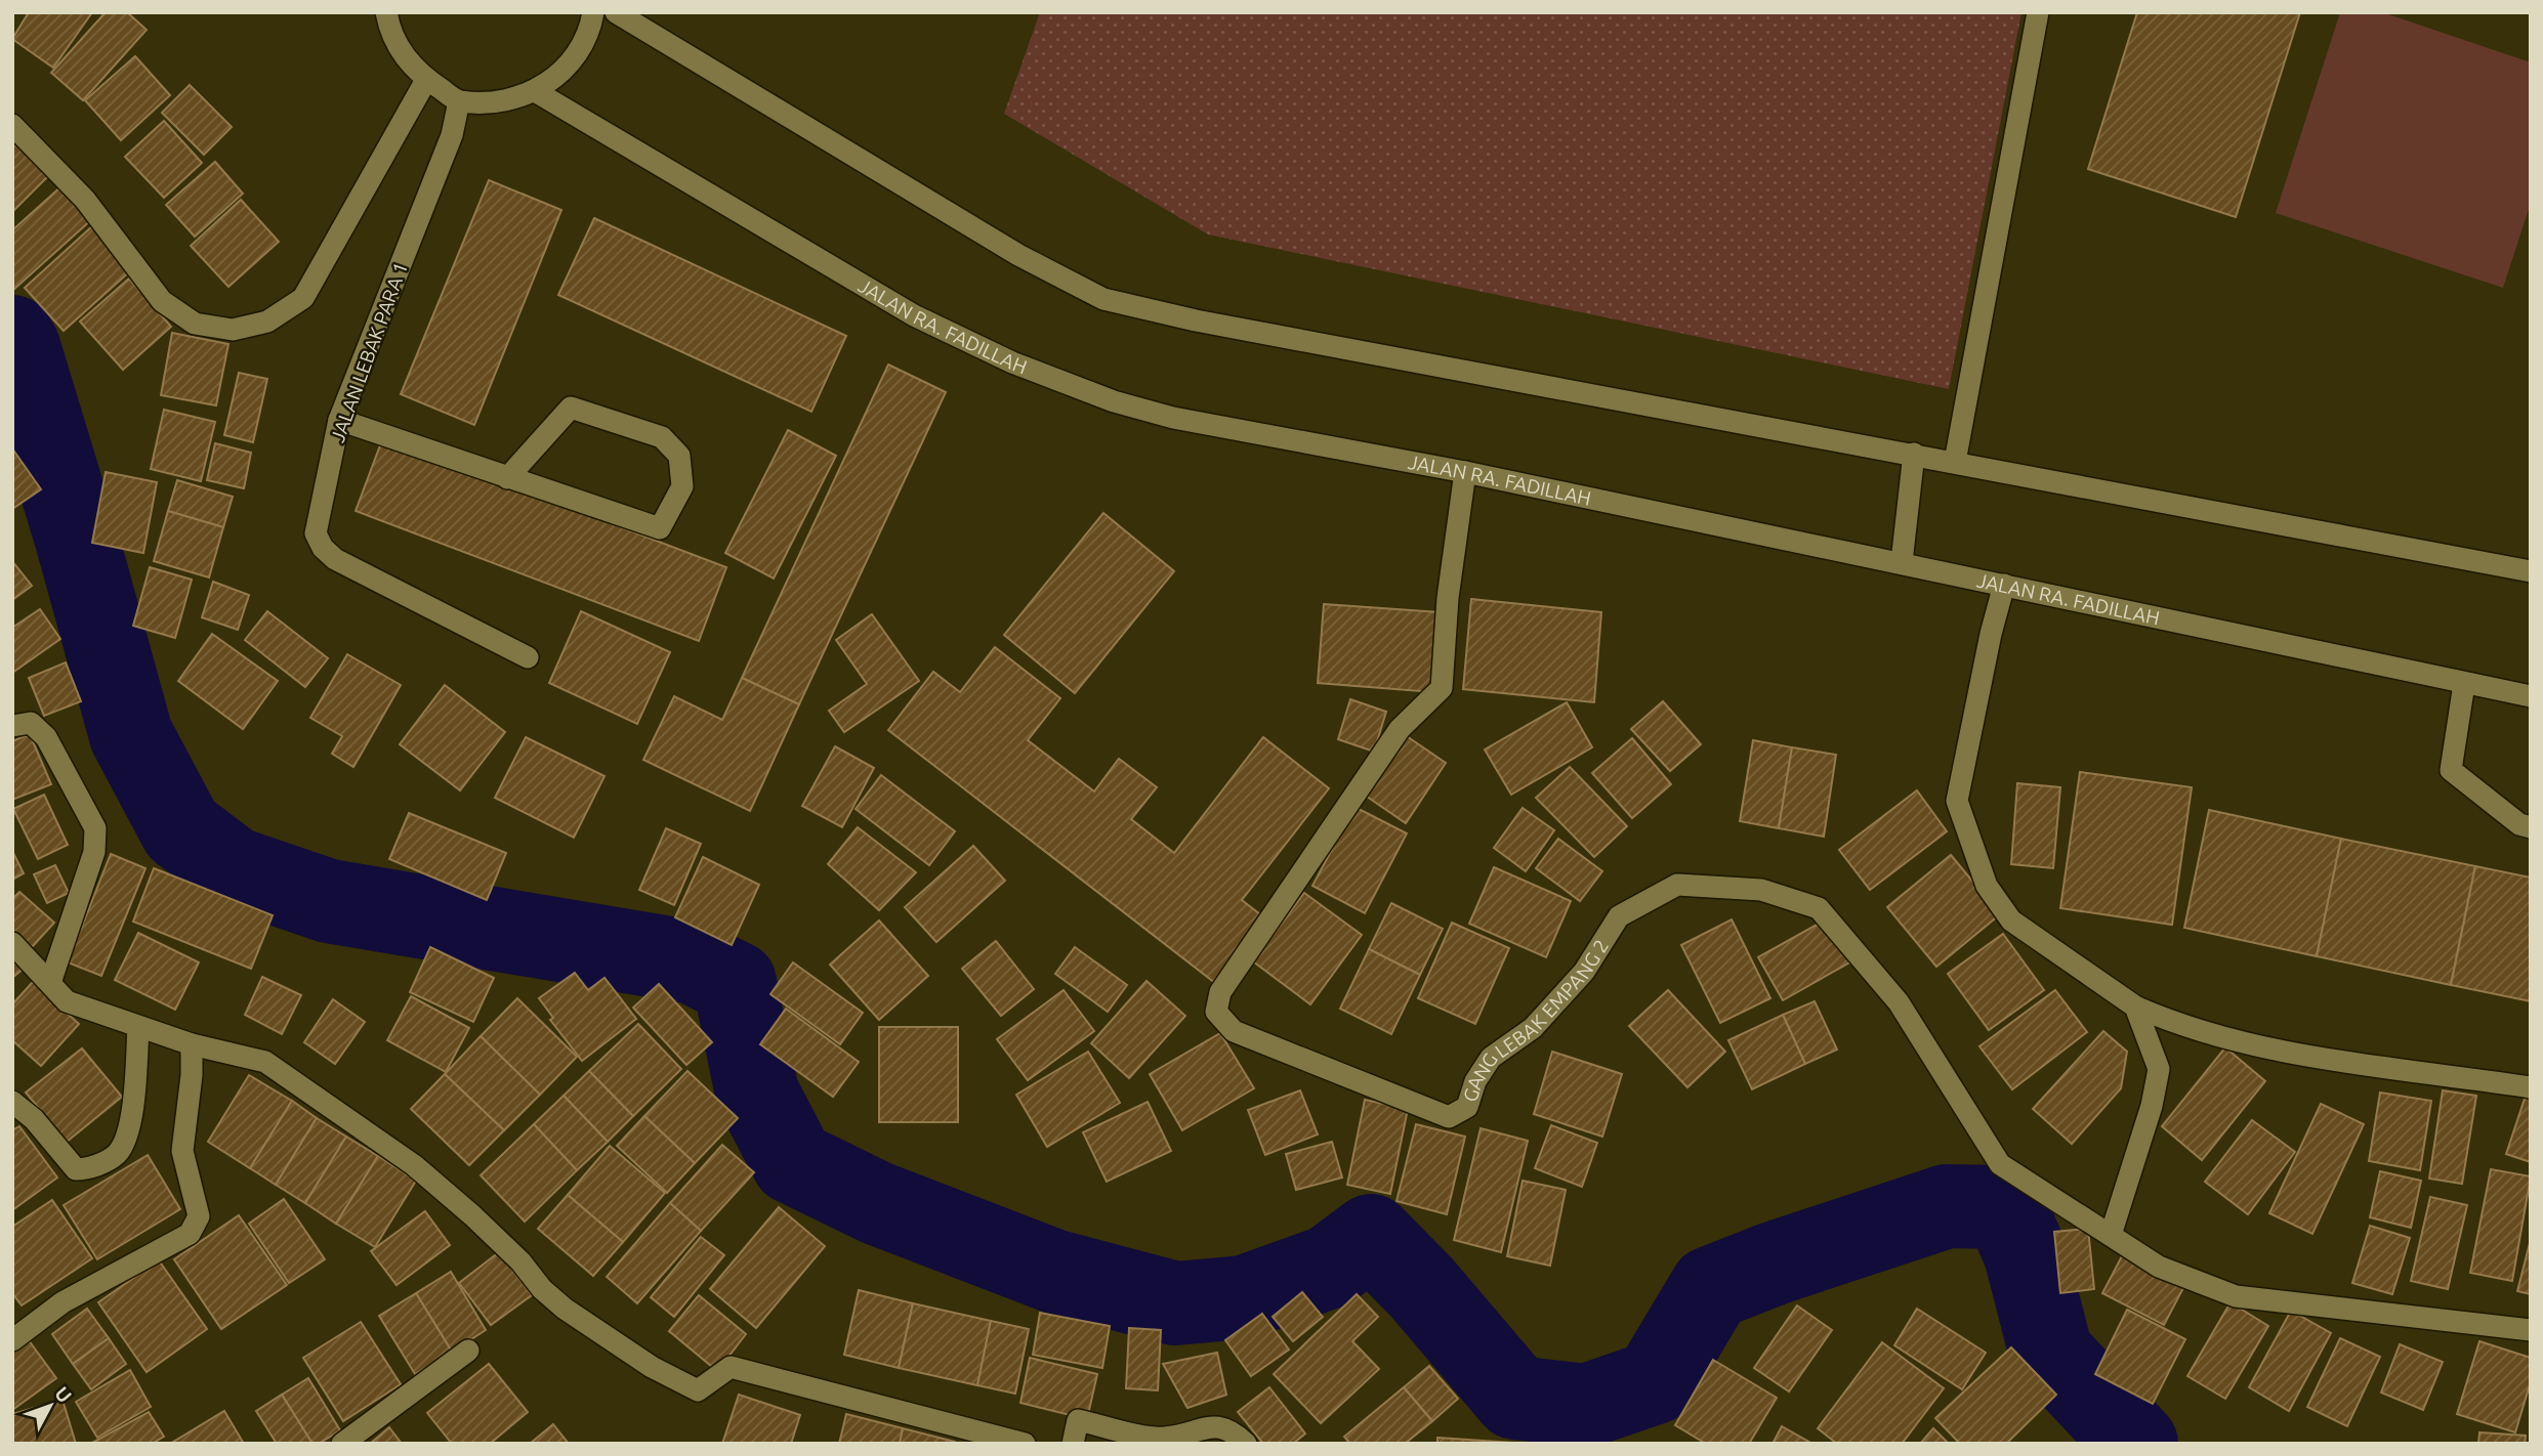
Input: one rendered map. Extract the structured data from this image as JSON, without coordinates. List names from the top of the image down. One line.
{"streets":{"street":["JALAN RA. FADILLAH","JALAN LEBAK PARA 1","GANG LEBAK EMPANG 2"]},"crossings":[["JALAN RA. FADILLAH","GANG LEBAK EMPANG 2"]],"north":"top right"}
